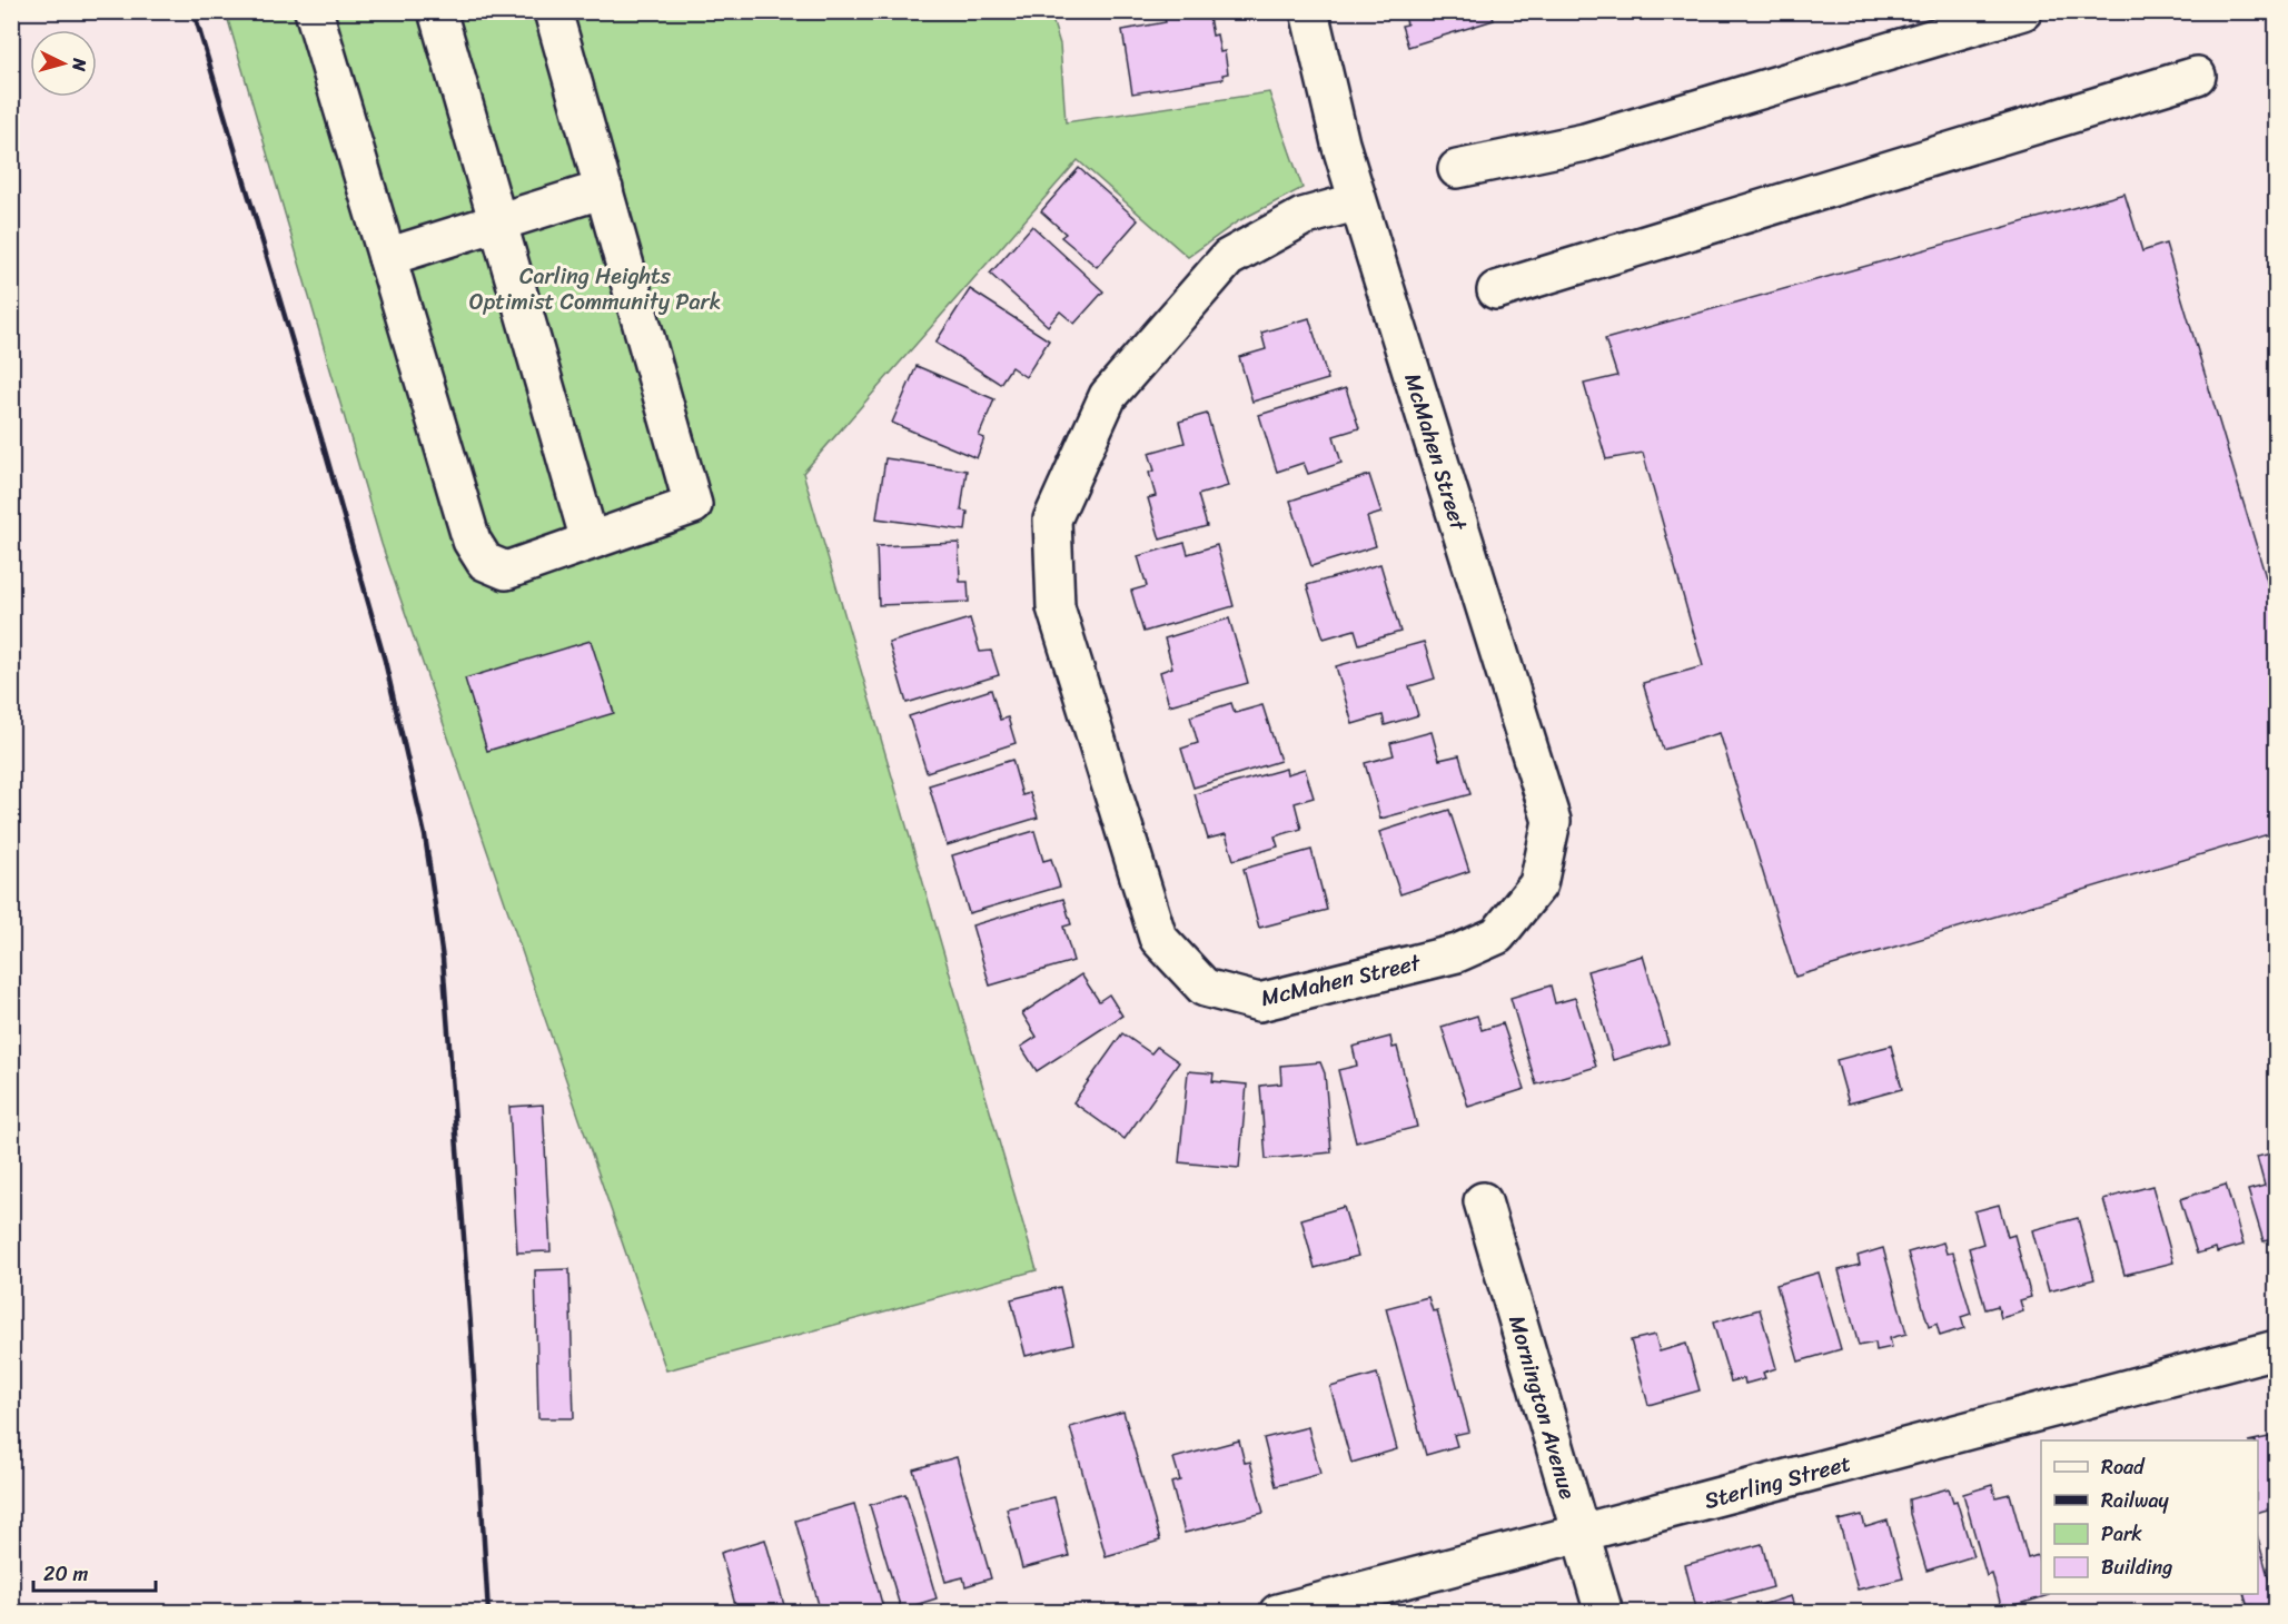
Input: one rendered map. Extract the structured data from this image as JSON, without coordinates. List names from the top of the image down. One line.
{"streets":{"street":["McMahen Street","Mornington Avenue","Sterling Street"]},"crossings":[["Mornington Avenue","Sterling Street"]],"parks":["Carling Heights Optimist Community Park"],"legend":["Road","Railway","Park","Building"],"scale_bar":"20 m","north":"right"}
